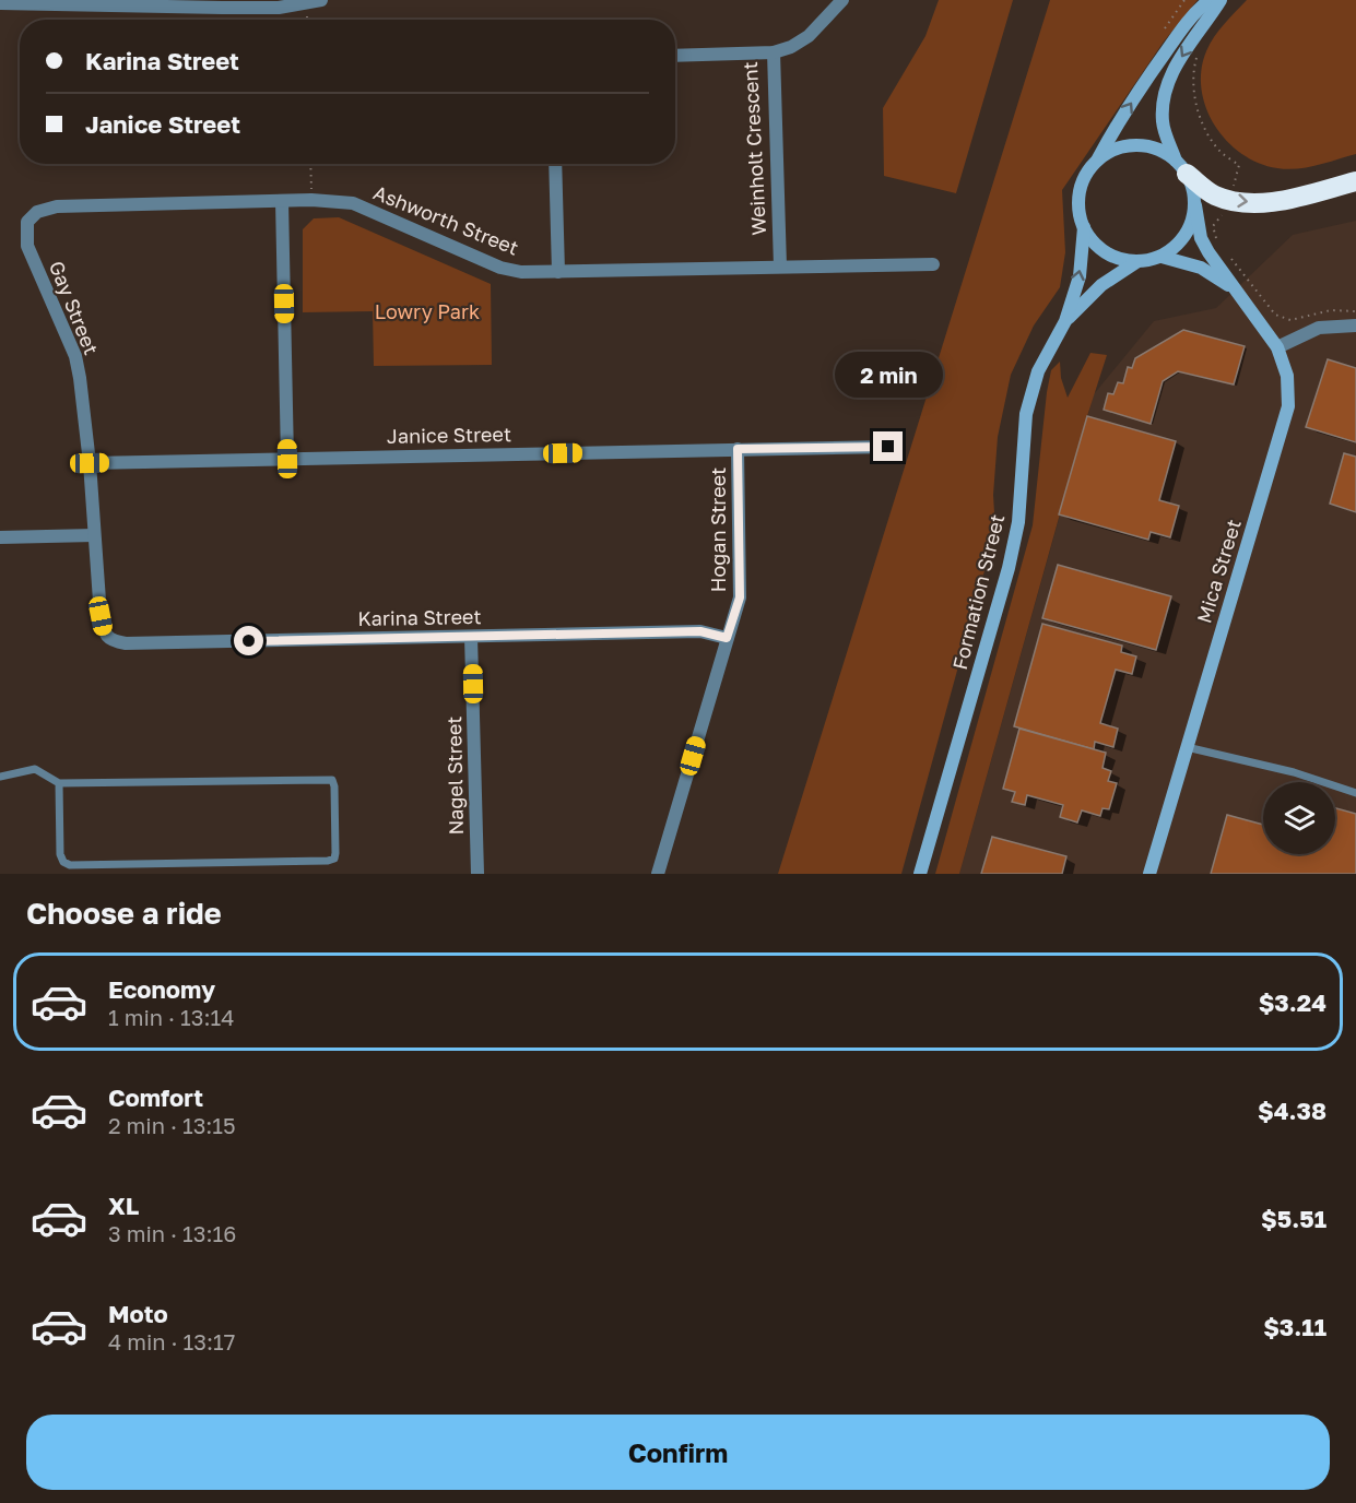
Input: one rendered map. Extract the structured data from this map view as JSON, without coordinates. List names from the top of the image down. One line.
{"streets":{"main road":["Mica Street","Formation Street"],"street":["Weinholt Crescent","Ashworth Street","Gay Street","Janice Street","Hogan Street","Karina Street","Nagel Street"]},"crossings":[["Weinholt Crescent","Ashworth Street"],["Ashworth Street","Gay Street"],["Gay Street","Janice Street"],["Gay Street","Karina Street"],["Janice Street","Hogan Street"],["Hogan Street","Karina Street"],["Mica Street","Formation Street"],["Karina Street","Nagel Street"]],"parks":["Lowry Park"],"page":{"banner":["Karina Street","Janice Street"],"bubble":"2 min","heading":"Choose a ride","list":[{"name":"Economy","note":"1 min · 13:14","value":"$3.24"},{"name":"Comfort","note":"2 min · 13:15","value":"$4.38"},{"name":"XL","note":"3 min · 13:16","value":"$5.51"},{"name":"Moto","note":"4 min · 13:17","value":"$3.11"}],"buttons":"Confirm"}}
